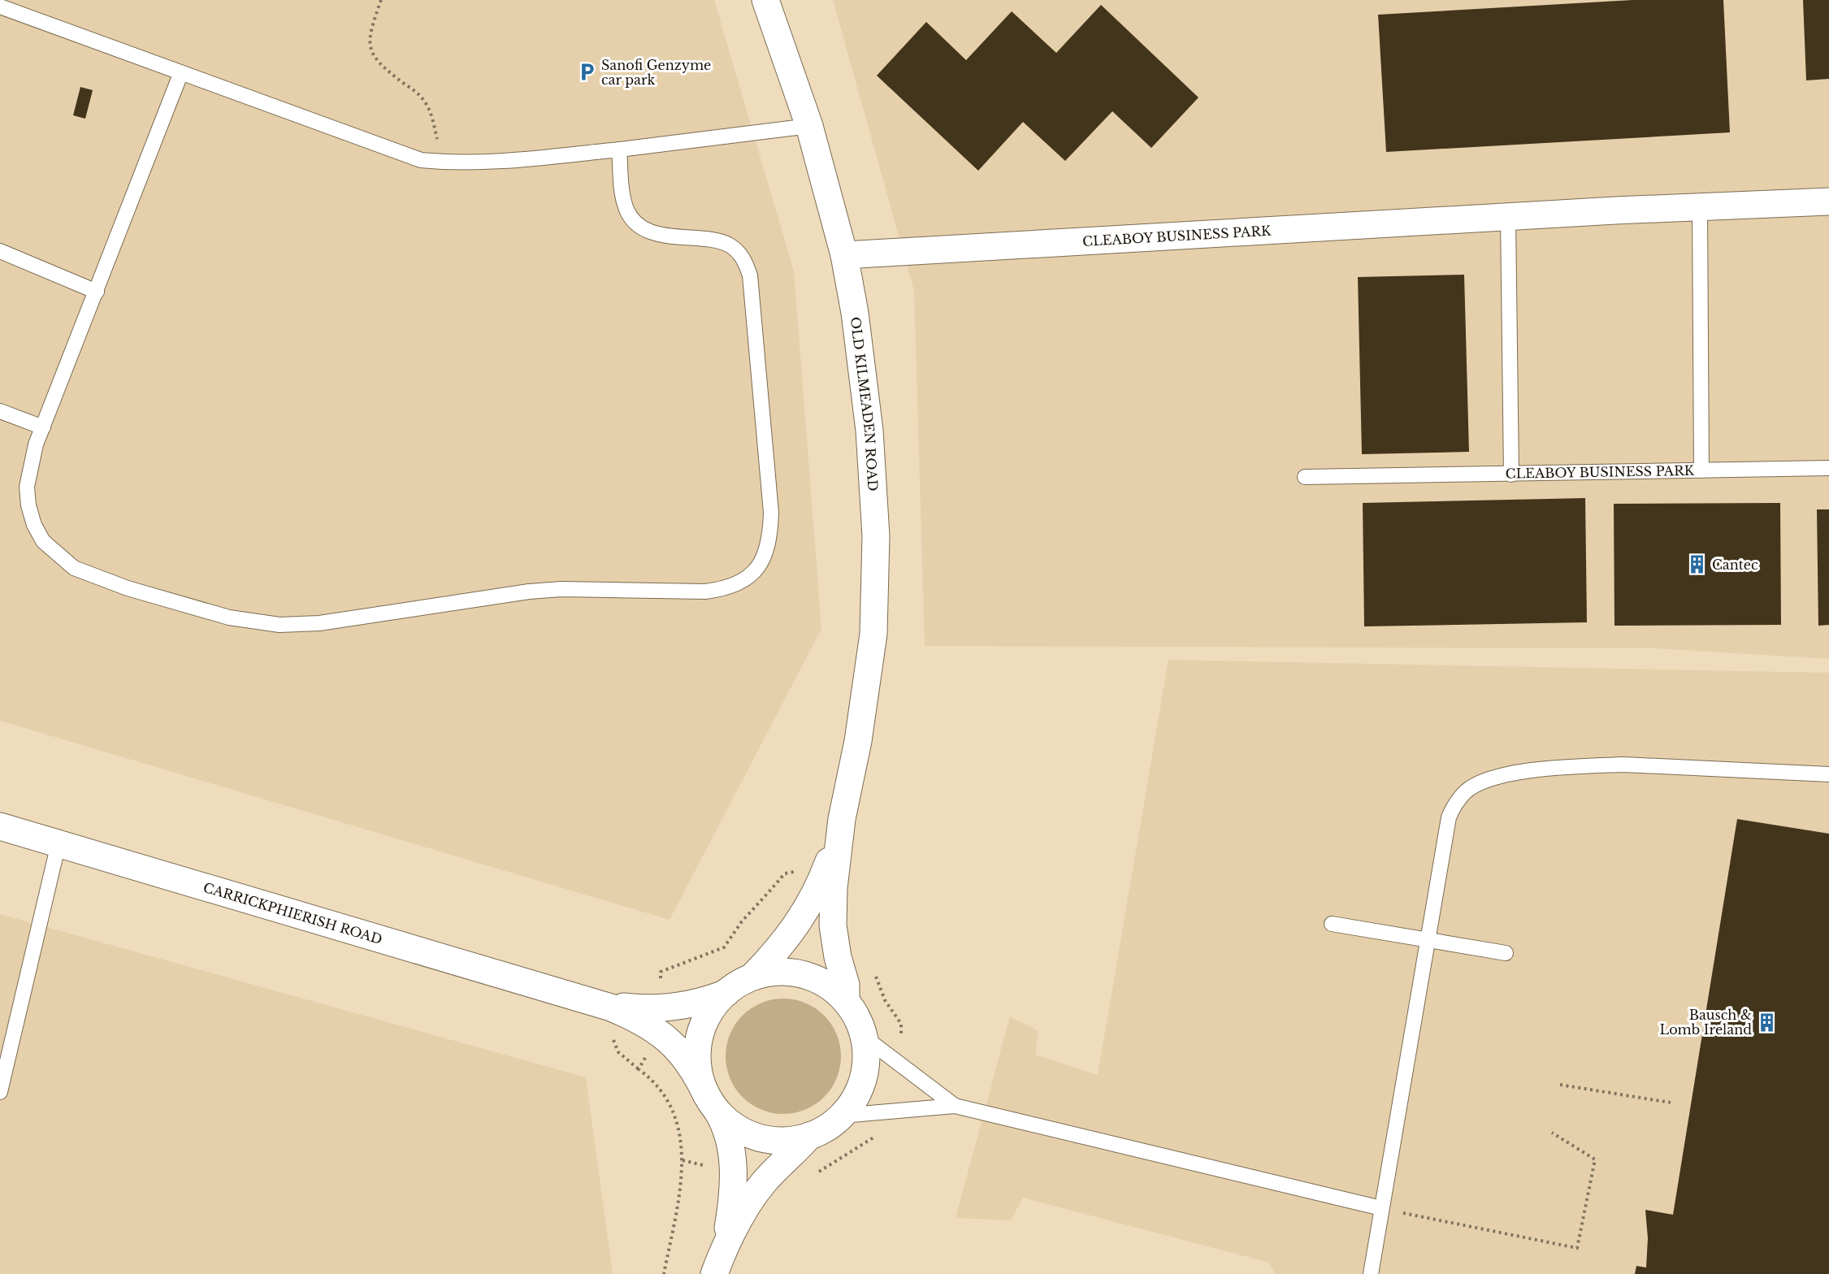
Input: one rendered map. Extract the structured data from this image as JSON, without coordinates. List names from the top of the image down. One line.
{"streets":{"street":["CLEABOY BUSINESS PARK","OLD KILMEADEN ROAD","CARRICKPHIERISH ROAD"]},"crossings":[["CLEABOY BUSINESS PARK","OLD KILMEADEN ROAD"],["OLD KILMEADEN ROAD","CARRICKPHIERISH ROAD"]],"places":{"parking":["Sanofi Genzyme car park"],"building":["Cantec","Bausch & Lomb Ireland"]}}
